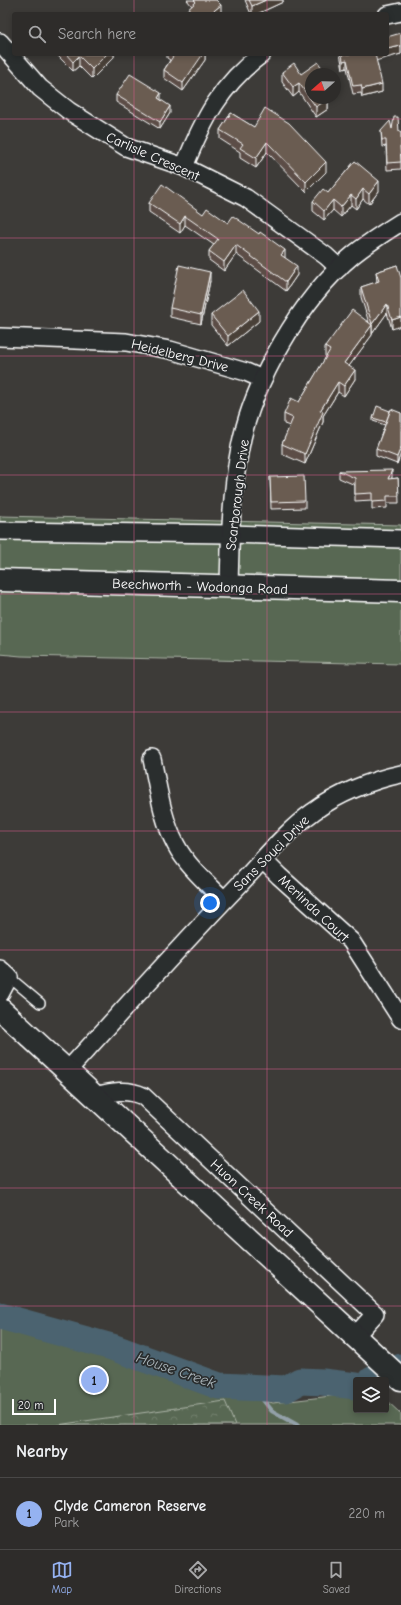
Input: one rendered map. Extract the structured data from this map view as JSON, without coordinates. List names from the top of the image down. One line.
{"streets":{"street":["Carlisle Crescent","Heidelberg Drive","Scarborough Drive","Beechworth - Wodonga Road","Sans Souci Drive","Merlinda Court","Huon Creek Road"]},"crossings":[["Carlisle Crescent","Scarborough Drive"],["Heidelberg Drive","Scarborough Drive"],["Scarborough Drive","Beechworth - Wodonga Road"],["Sans Souci Drive","Merlinda Court"]],"water":["House Creek"],"scale_bar":"20 m","north":"left","page":{"search":"Search here","pins":"1","scale":"20 m","heading":"Nearby","list":[{"mark":"1","name":"Clyde Cameron Reserve","note":"Park","value":"220 m"}],"nav":["Map","Directions","Saved"]}}
